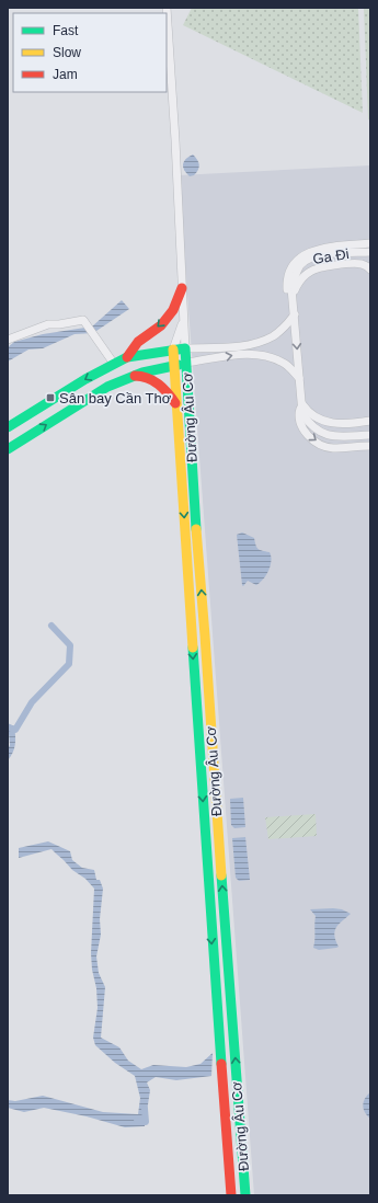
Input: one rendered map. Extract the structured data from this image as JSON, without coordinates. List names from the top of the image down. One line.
{"streets":{"street":["Ga Đi","Đường Âu Cơ"]},"places":{"transit":["Sân bay Cần Thơ"]},"legend":["Fast","Slow","Jam"]}
